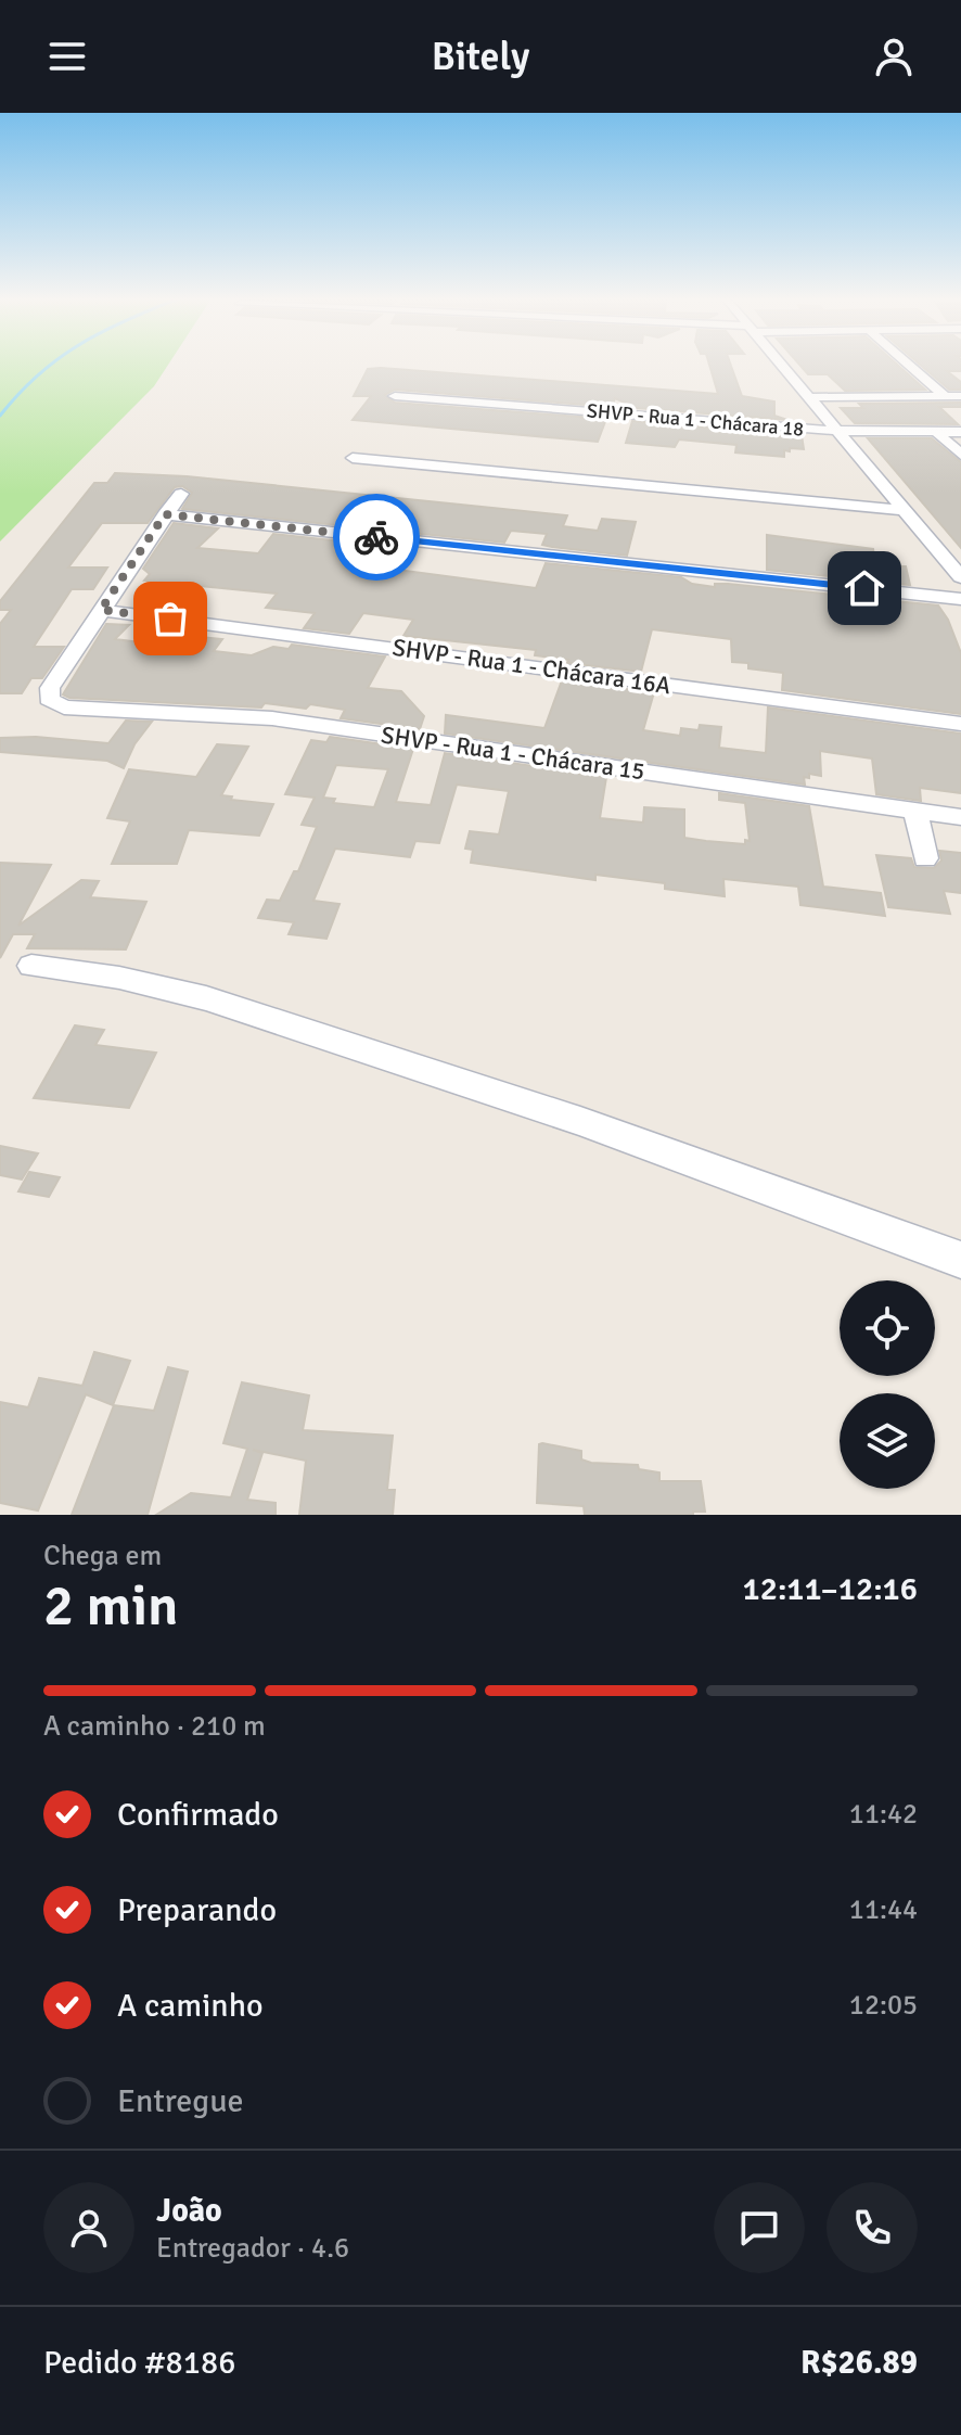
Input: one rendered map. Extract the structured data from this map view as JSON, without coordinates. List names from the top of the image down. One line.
{"streets":{"street":["SHVP - Rua 1 - Chácara 18","SHVP - Rua 1 - Chácara 16A","SHVP - Rua 1 - Chácara 15"]},"crossings":[["SHVP - Rua 1 - Chácara 16A","SHVP - Rua 1 - Chácara 15"]],"page":{"header":"Bitely","heading":["2 min","Chega em","12:11–12:16"],"panel":["João","Entregador · 4.6","Pedido #8186","R$26.89"],"bar":"A caminho · 210 m","list":[["Confirmado","11:42"],["Preparando","11:44"],["A caminho","12:05"],"Entregue"]}}
